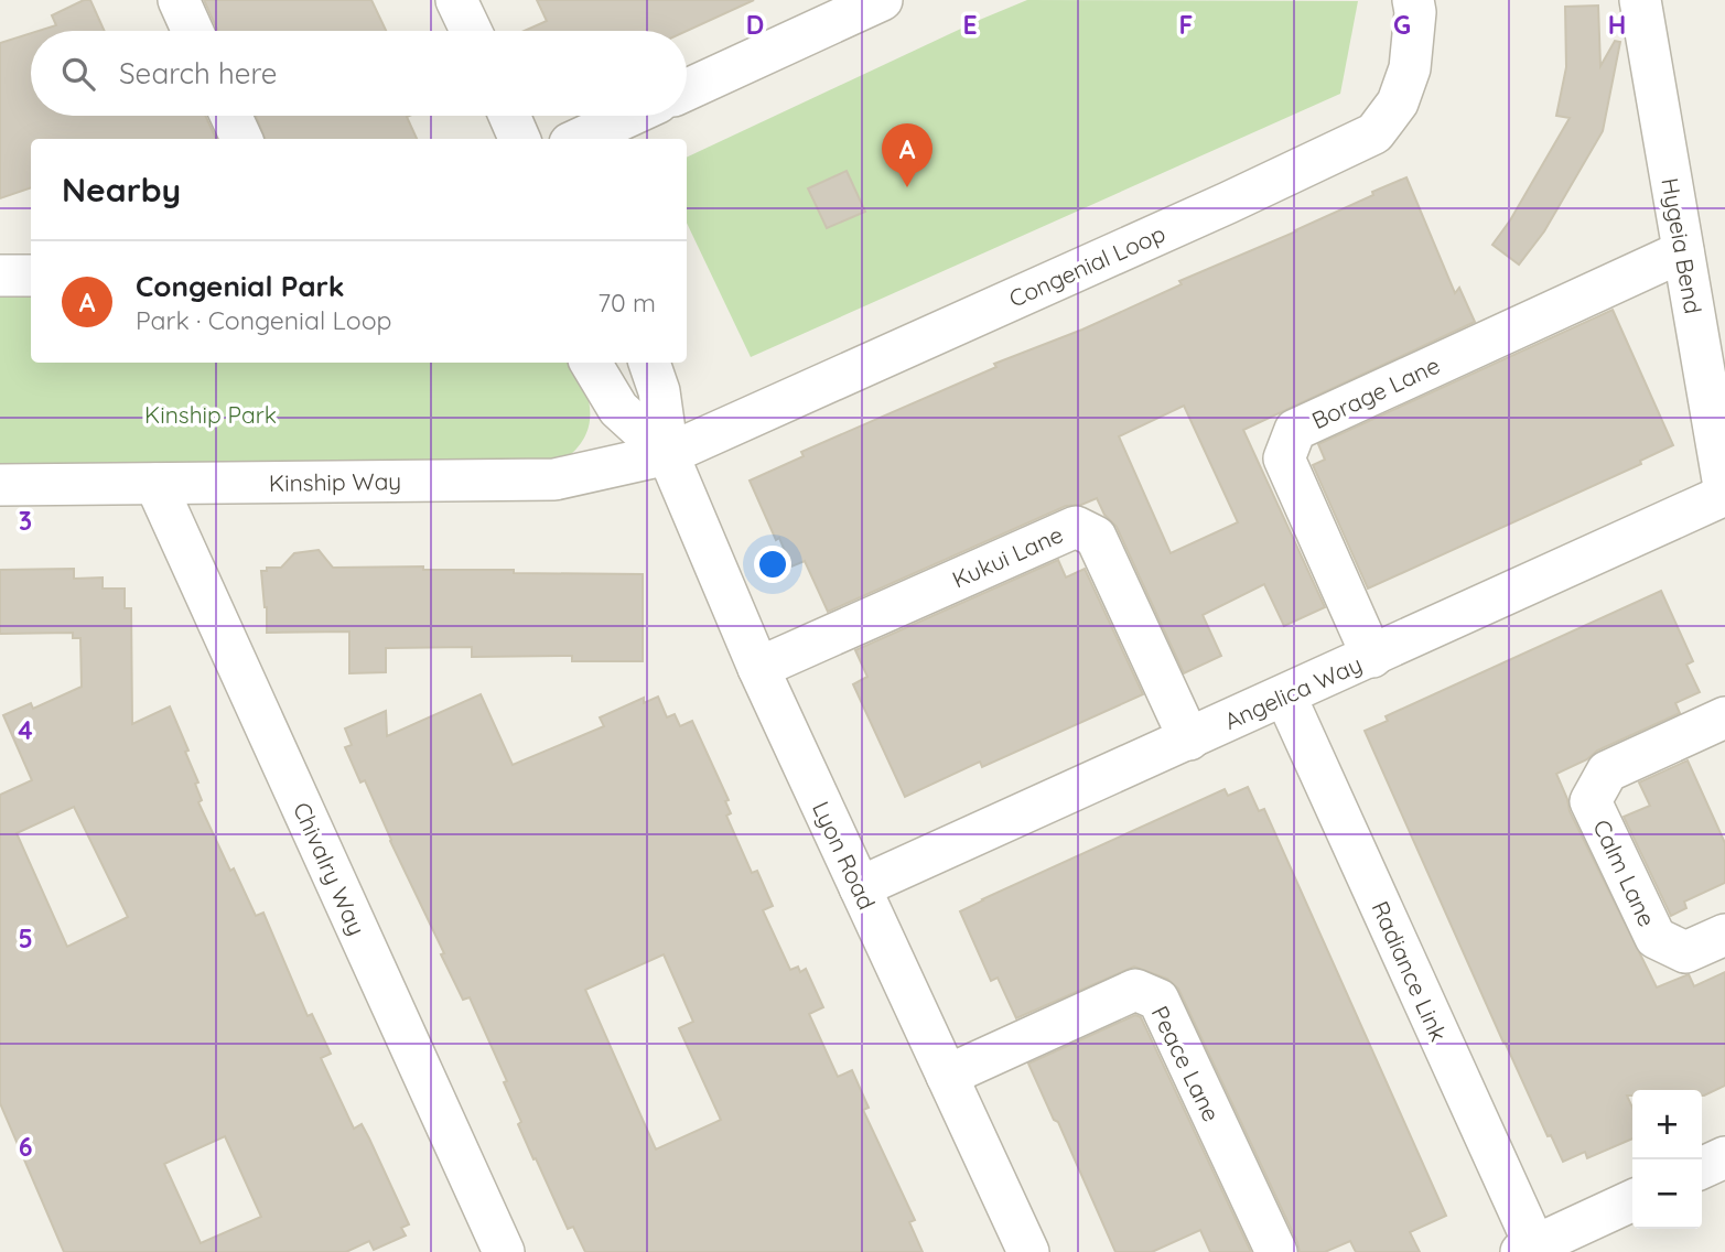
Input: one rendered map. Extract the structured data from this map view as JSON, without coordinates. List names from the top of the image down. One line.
{"streets":{"street":["Hygeia Bend","Congenial Loop","Borage Lane","Kinship Way","Kukui Lane","Angelica Way","Lyon Road","Chivalry Way","Calm Lane","Radiance Link","Peace Lane"]},"crossings":[["Hygeia Bend","Borage Lane"],["Hygeia Bend","Angelica Way"],["Congenial Loop","Kinship Way"],["Congenial Loop","Lyon Road"],["Borage Lane","Angelica Way"],["Kinship Way","Lyon Road"],["Kinship Way","Chivalry Way"],["Kukui Lane","Angelica Way"],["Kukui Lane","Lyon Road"],["Angelica Way","Lyon Road"],["Angelica Way","Radiance Link"],["Lyon Road","Peace Lane"]],"parks":["Kinship Park"],"page":{"search":"Search here","pins":"A","heading":"Nearby","list":[{"mark":"A","name":"Congenial Park","note":"Park · Congenial Loop","value":"70 m"}],"map_buttons":["+","−"]},"grid":{"columns":["D","E","F","G","H"],"rows":["3","4","5","6"]}}
